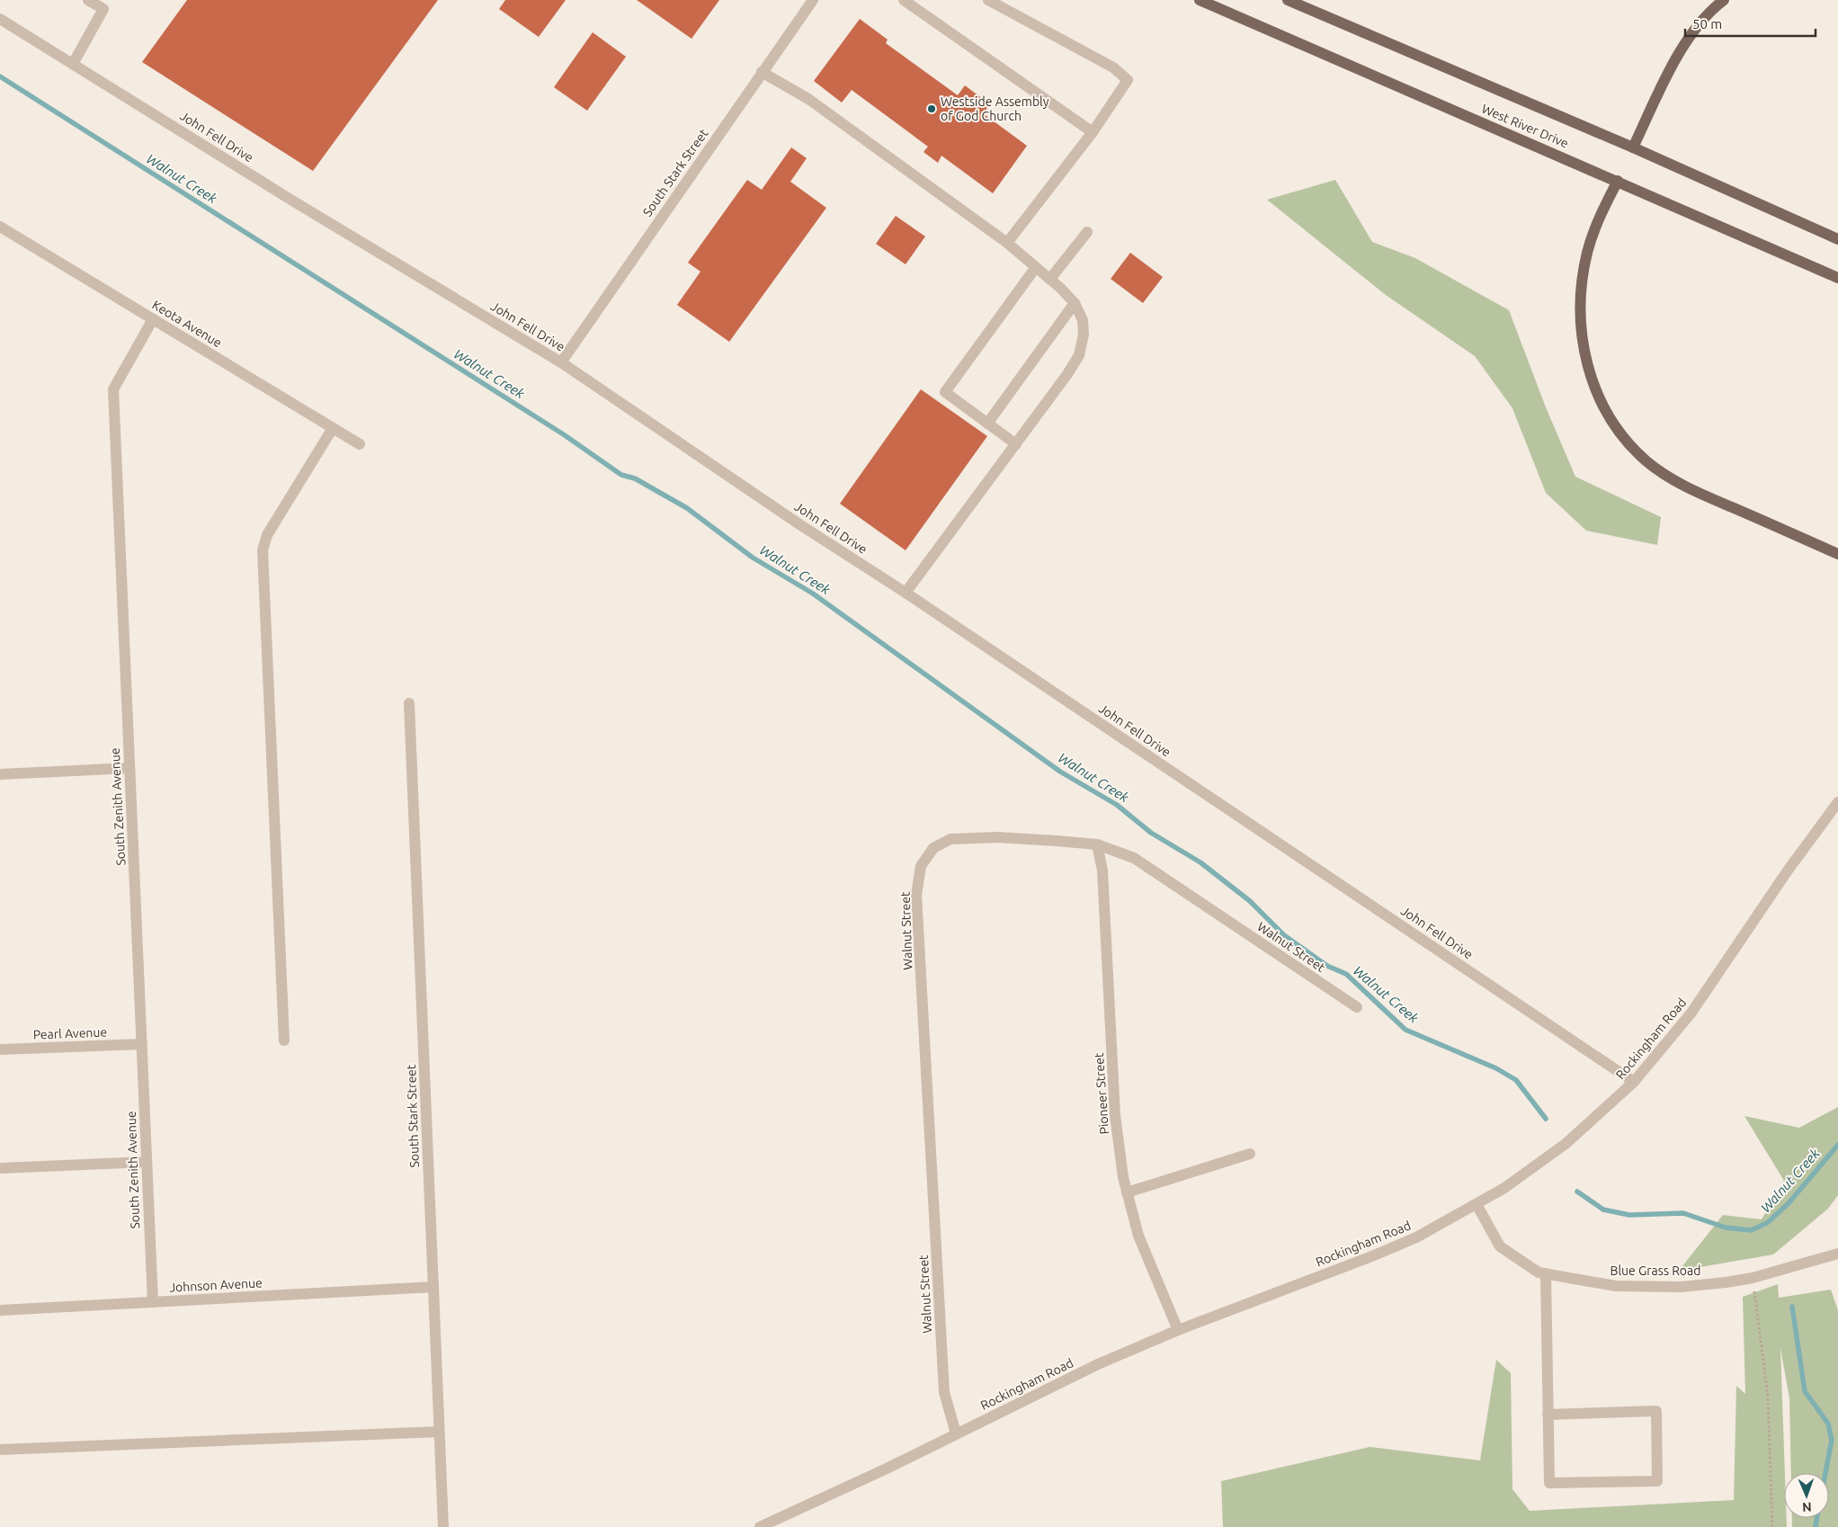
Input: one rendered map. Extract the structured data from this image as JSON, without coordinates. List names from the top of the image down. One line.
{"streets":{"main road":["West River Drive"],"street":["John Fell Drive","South Stark Street","Keota Avenue","South Zenith Avenue","Walnut Street","Pearl Avenue","Rockingham Road","Pioneer Street","Blue Grass Road","Johnson Avenue"]},"crossings":[["John Fell Drive","South Stark Street"],["John Fell Drive","Rockingham Road"],["South Stark Street","Johnson Avenue"],["Keota Avenue","South Zenith Avenue"],["South Zenith Avenue","Pearl Avenue"],["South Zenith Avenue","Johnson Avenue"],["Walnut Street","Rockingham Road"],["Walnut Street","Pioneer Street"],["Rockingham Road","Pioneer Street"],["Rockingham Road","Blue Grass Road"]],"water":["Walnut Creek"],"places":["Westside Assembly of God Church"],"scale_bar":"50 m","north":"bottom"}
